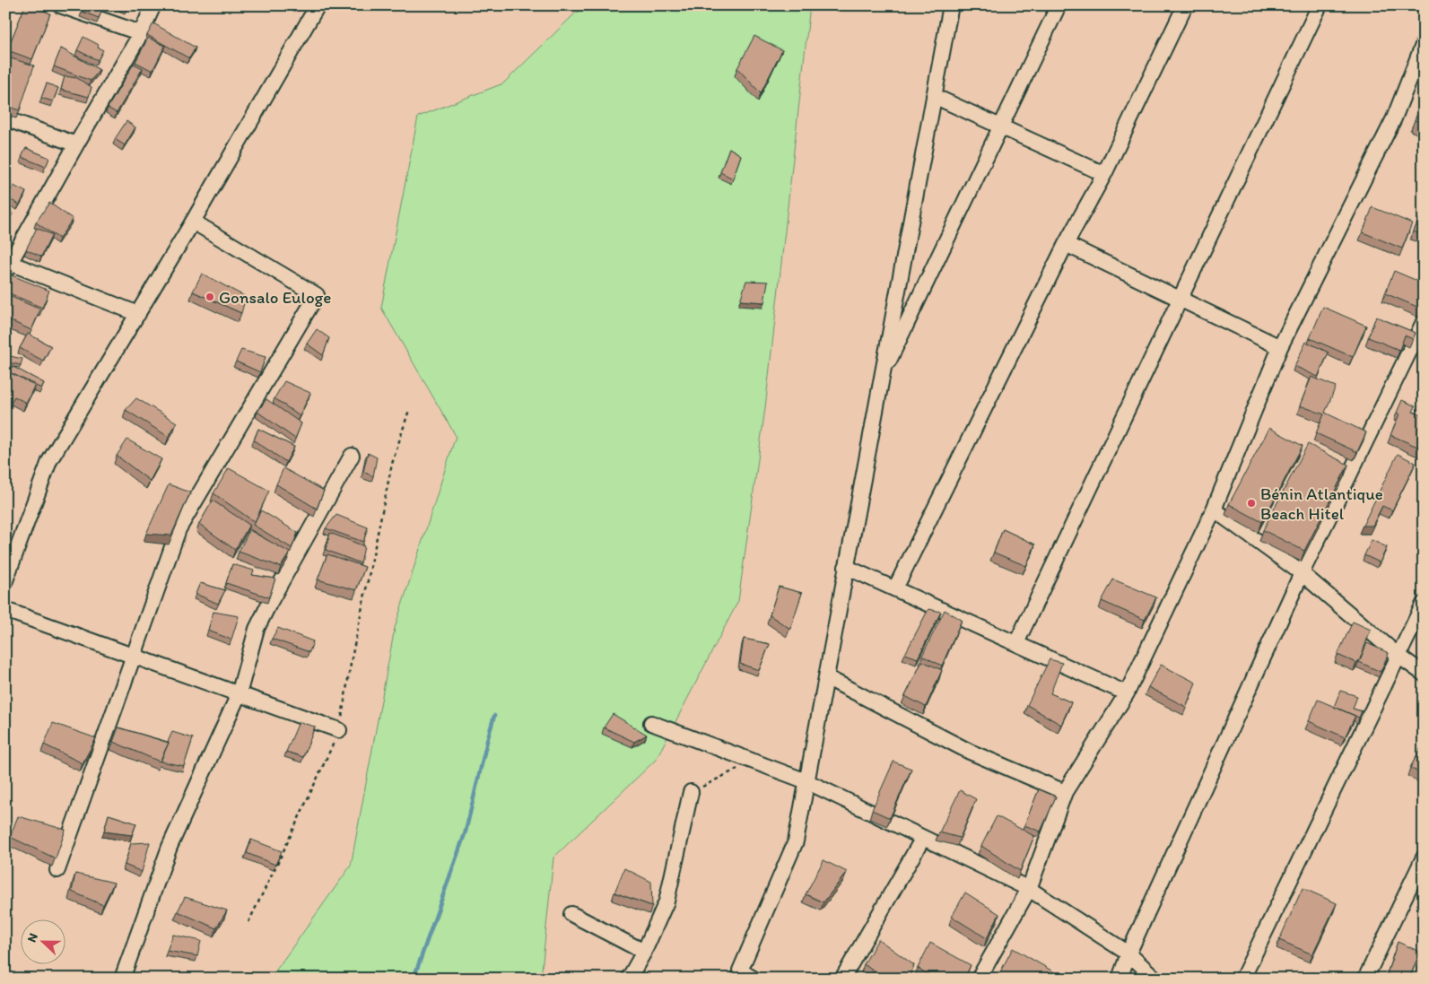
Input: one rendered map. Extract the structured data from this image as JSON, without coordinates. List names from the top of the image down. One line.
{"places":["Gonsalo Euloge","Bénin Atlantique Beach Hitel"],"north":"left"}
